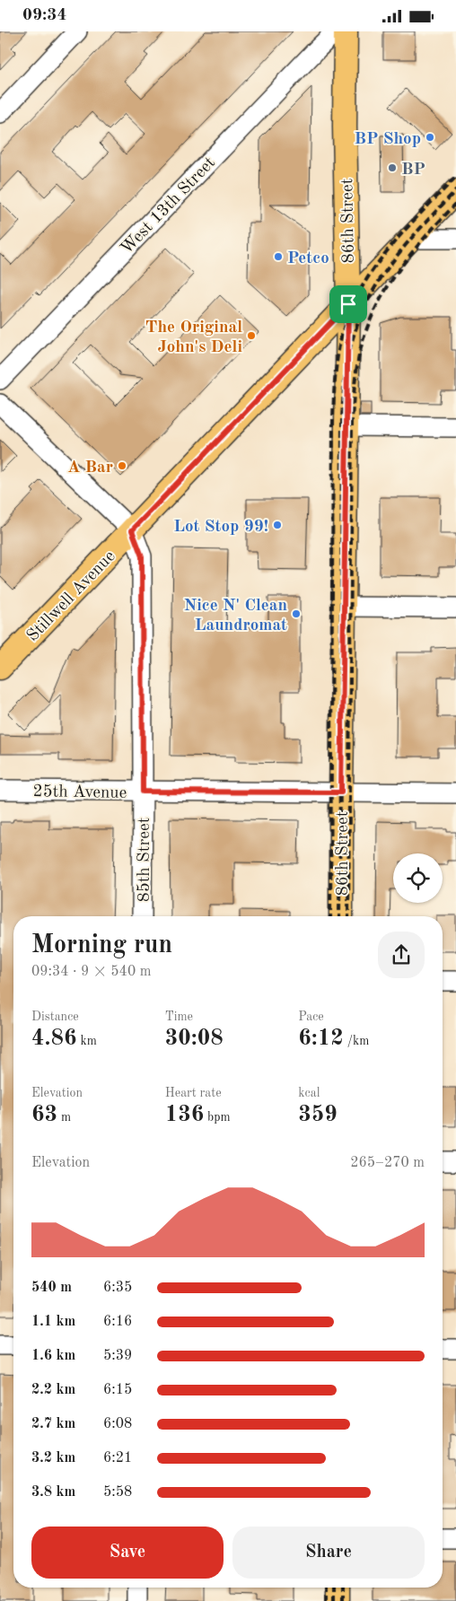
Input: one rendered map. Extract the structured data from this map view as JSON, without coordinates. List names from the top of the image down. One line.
{"streets":{"main road":["86th Street","Stillwell Avenue"],"street":["West 13th Street","25th Avenue","85th Street"]},"crossings":[["86th Street","Stillwell Avenue"],["86th Street","25th Avenue"],["Stillwell Avenue","85th Street"],["25th Avenue","85th Street"]],"places":["BP Shop","BP","Petco","The Original John's Deli","A Bar","Lot Stop 99!","Nice N' Clean Laundromat"],"page":{"status":"09:34","heading":["Morning run","09:34 · 9 × 540 m"],"stats":[["Distance","4.86 km"],["Time","30:08"],["Pace","6:12 /km"],["Elevation","63 m"],["Heart rate","136 bpm"],["kcal","359"]],"chart":["Elevation","265–270 m"],"list":[{"name":"540 m","note":"6:35"},{"name":"1.1 km","note":"6:16"},{"name":"1.6 km","note":"5:39"},{"name":"2.2 km","note":"6:15"},{"name":"2.7 km","note":"6:08"},{"name":"3.2 km","note":"6:21"},{"name":"3.8 km","note":"5:58"}],"buttons":["Save","Share"]}}
